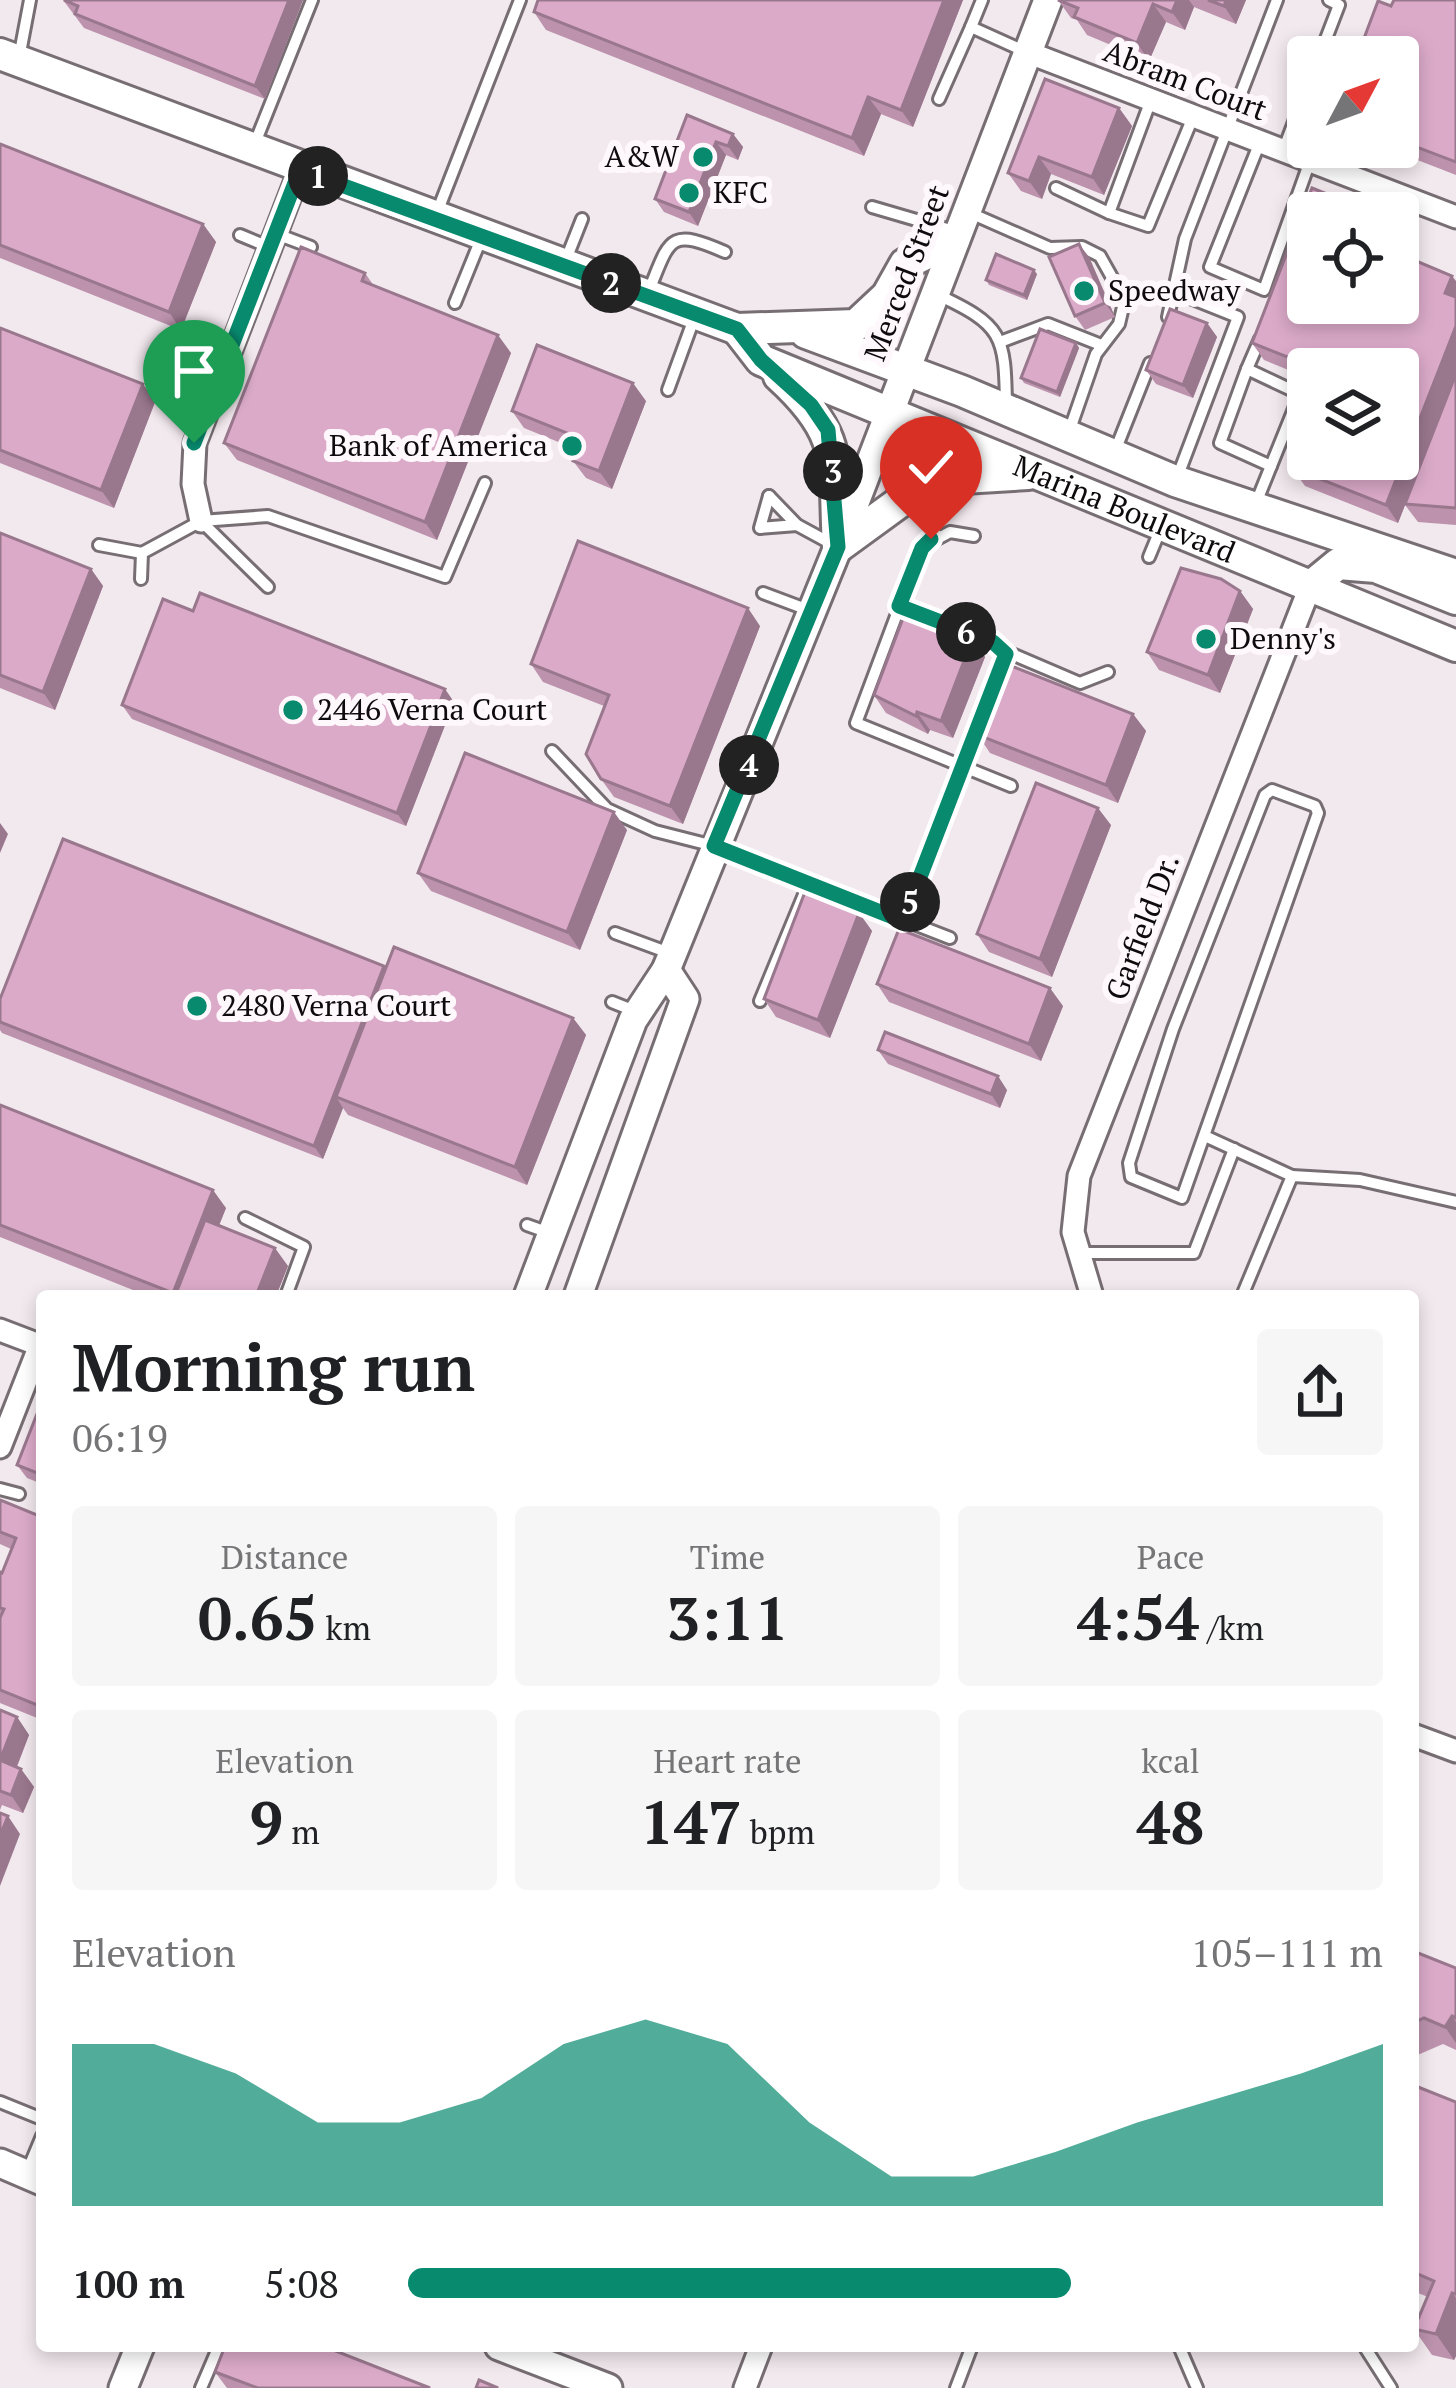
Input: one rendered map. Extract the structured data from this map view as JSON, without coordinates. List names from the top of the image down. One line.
{"streets":{"main road":["Marina Boulevard"],"street":["Abram Court","Merced Street","Garfield Dr."]},"crossings":[["Abram Court","Merced Street"],["Merced Street","Marina Boulevard"],["Marina Boulevard","Garfield Dr."]],"places":["A&W","KFC","Speedway","Bank of America","Denny's","2446 Verna Court","2480 Verna Court"],"north":"top right","page":{"pins":["1","2","3","6","4","5"],"heading":["Morning run","06:19"],"stats":[["Distance","0.65 km"],["Time","3:11"],["Pace","4:54 /km"],["Elevation","9 m"],["Heart rate","147 bpm"],["kcal","48"]],"chart":["Elevation","105–111 m"],"list":[{"name":"100 m","note":"5:08"}]}}
